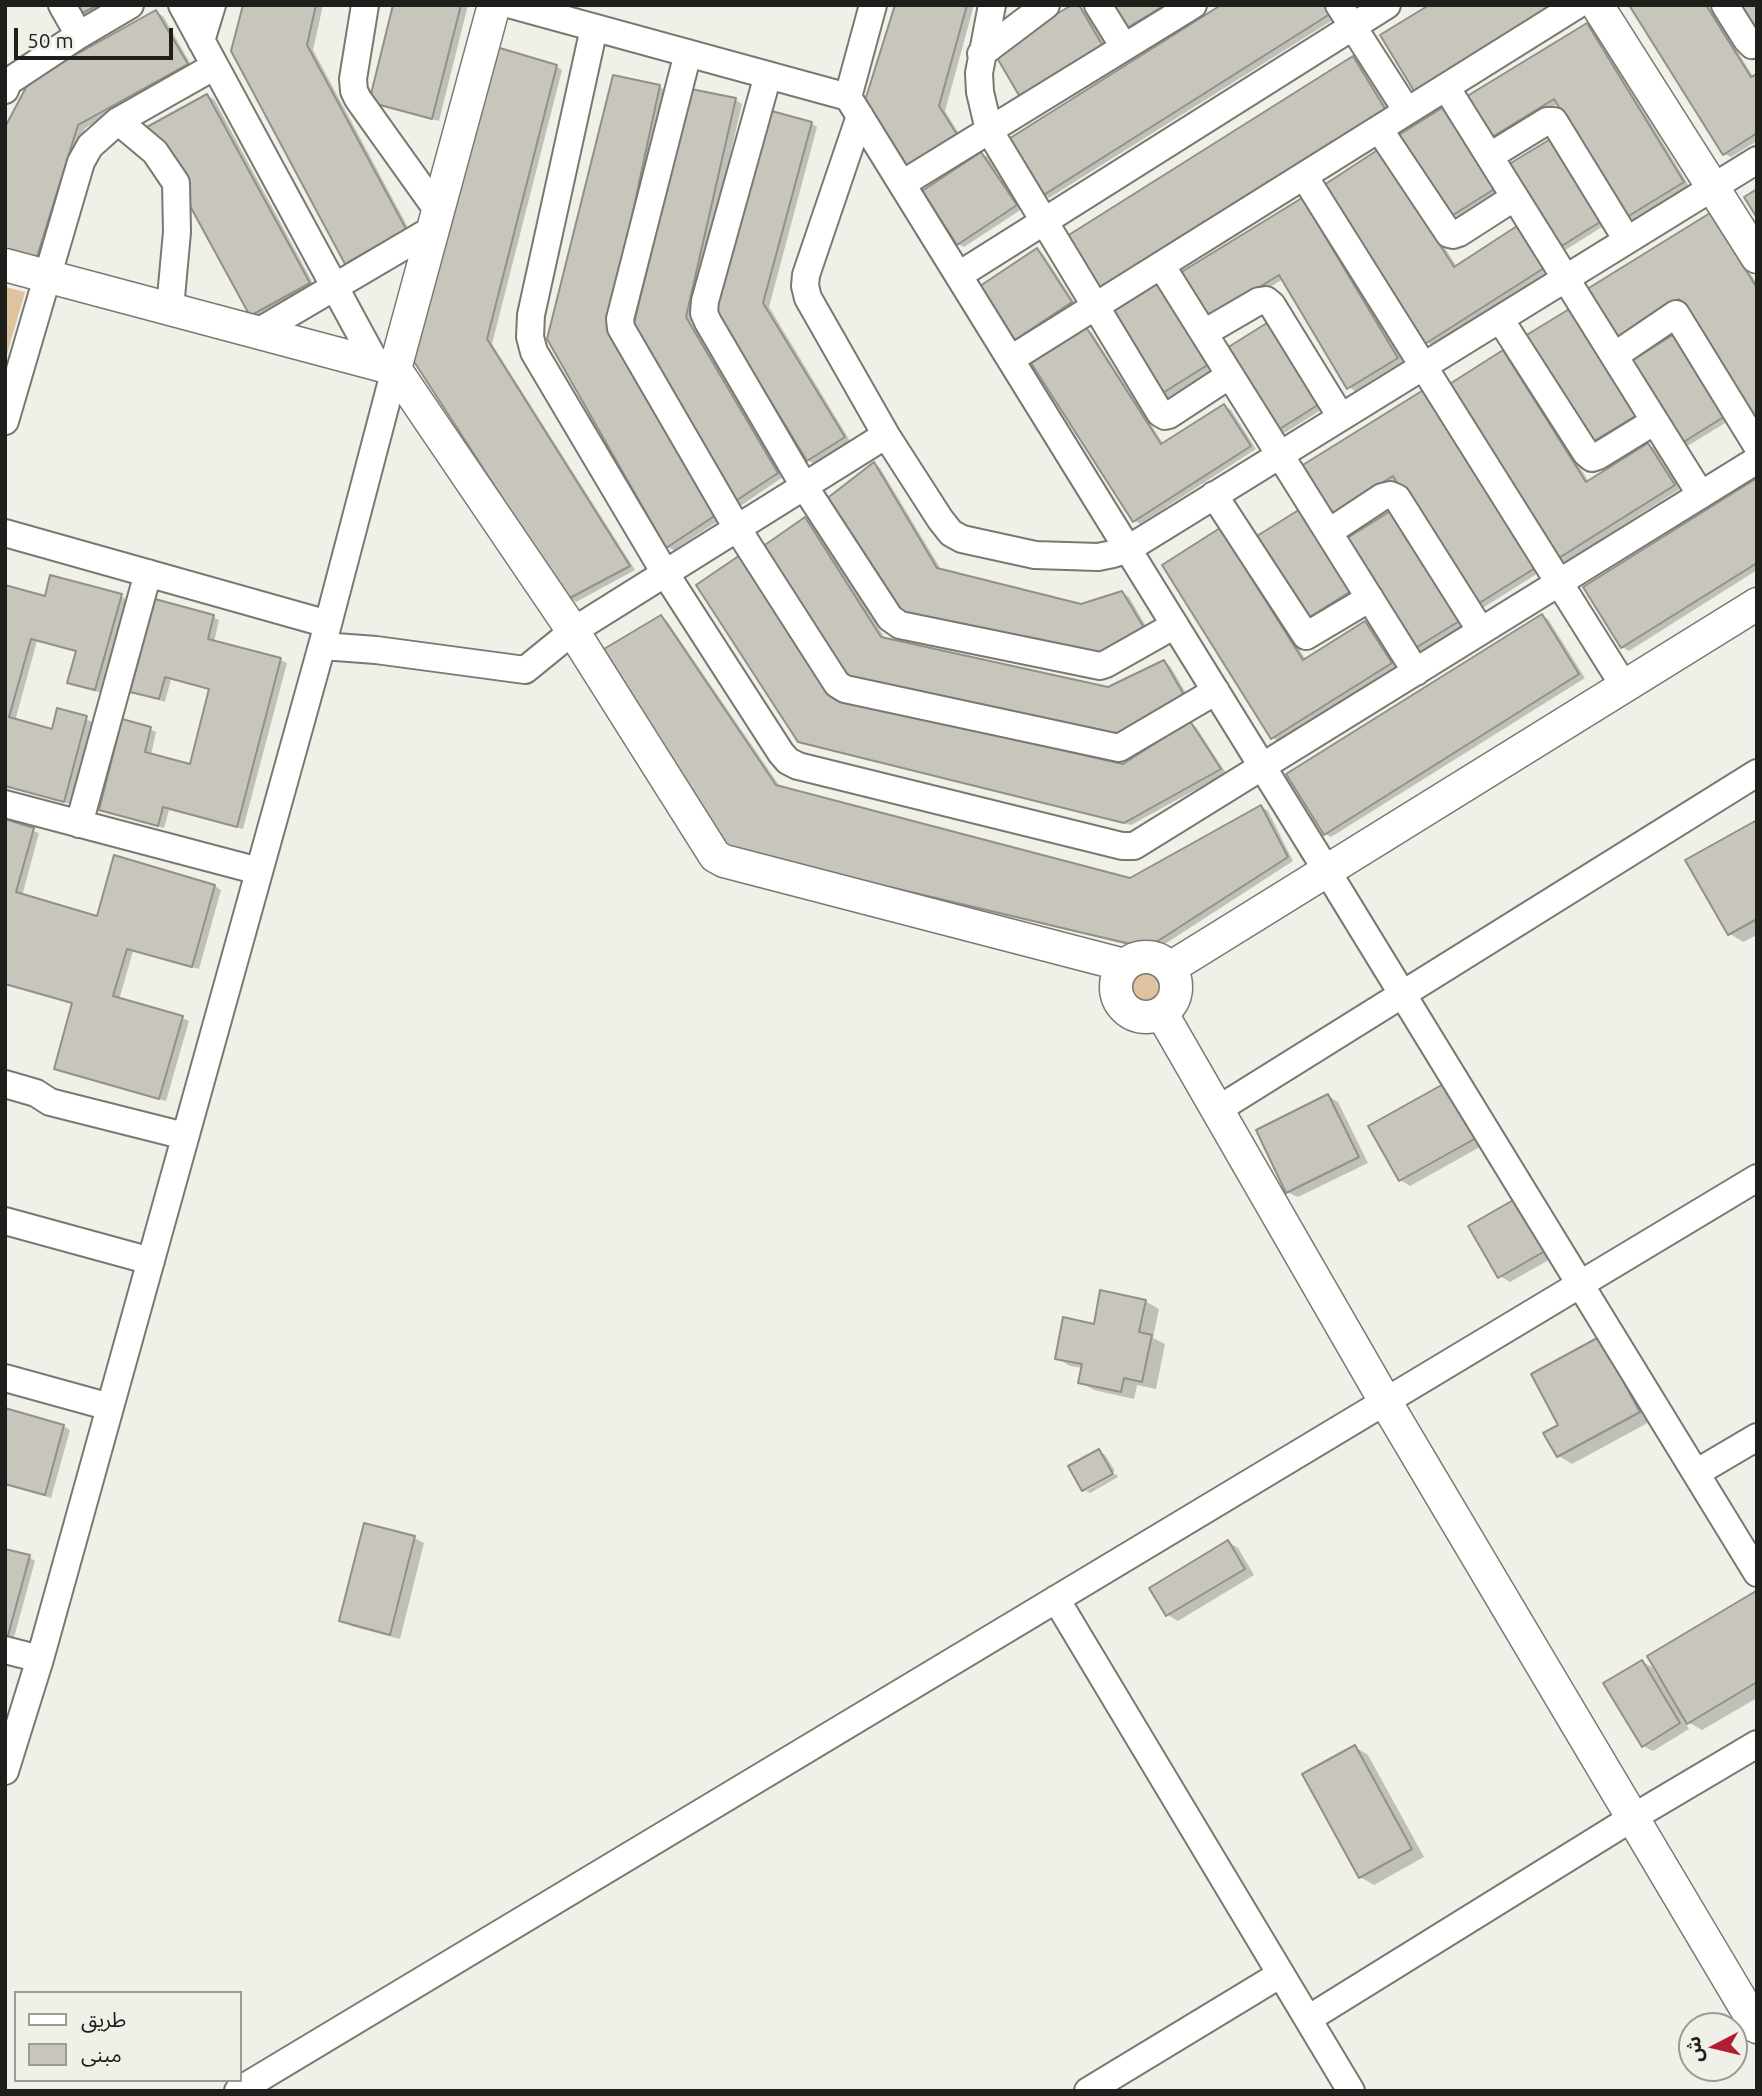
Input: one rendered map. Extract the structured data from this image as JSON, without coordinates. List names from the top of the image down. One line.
{"legend":["طريق","مبنى"],"scale_bar":"50 m","north":"left"}
